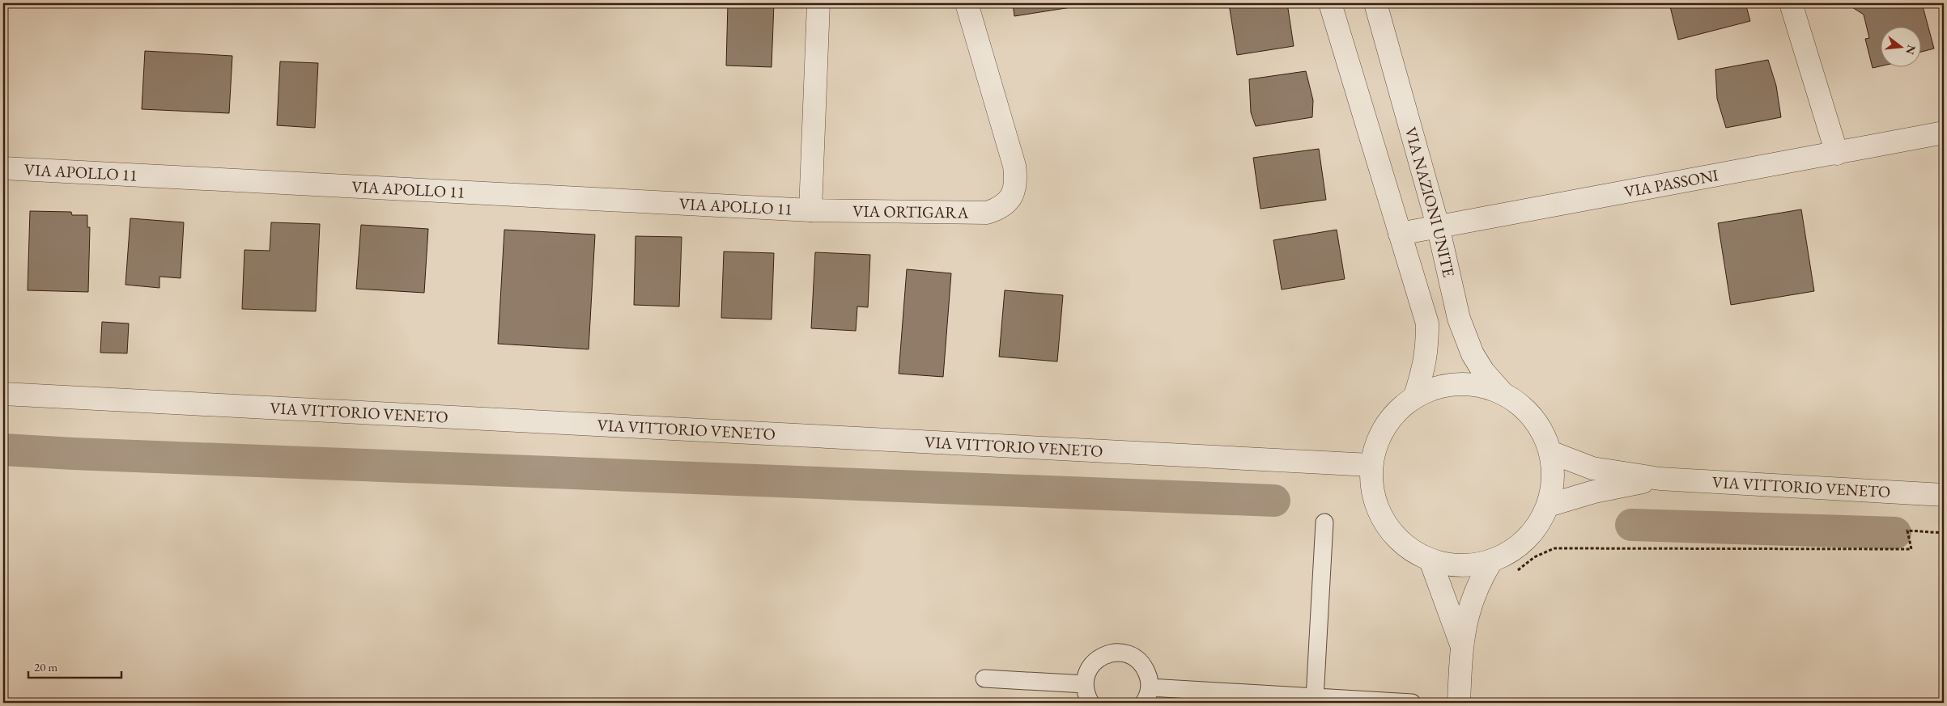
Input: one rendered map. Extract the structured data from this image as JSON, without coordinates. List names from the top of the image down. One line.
{"streets":{"street":["VIA APOLLO 11","VIA PASSONI","VIA NAZIONI UNITE","VIA ORTIGARA","VIA VITTORIO VENETO"]},"crossings":[["VIA APOLLO 11","VIA ORTIGARA"],["VIA PASSONI","VIA NAZIONI UNITE"]],"scale_bar":"20 m","north":"right"}
